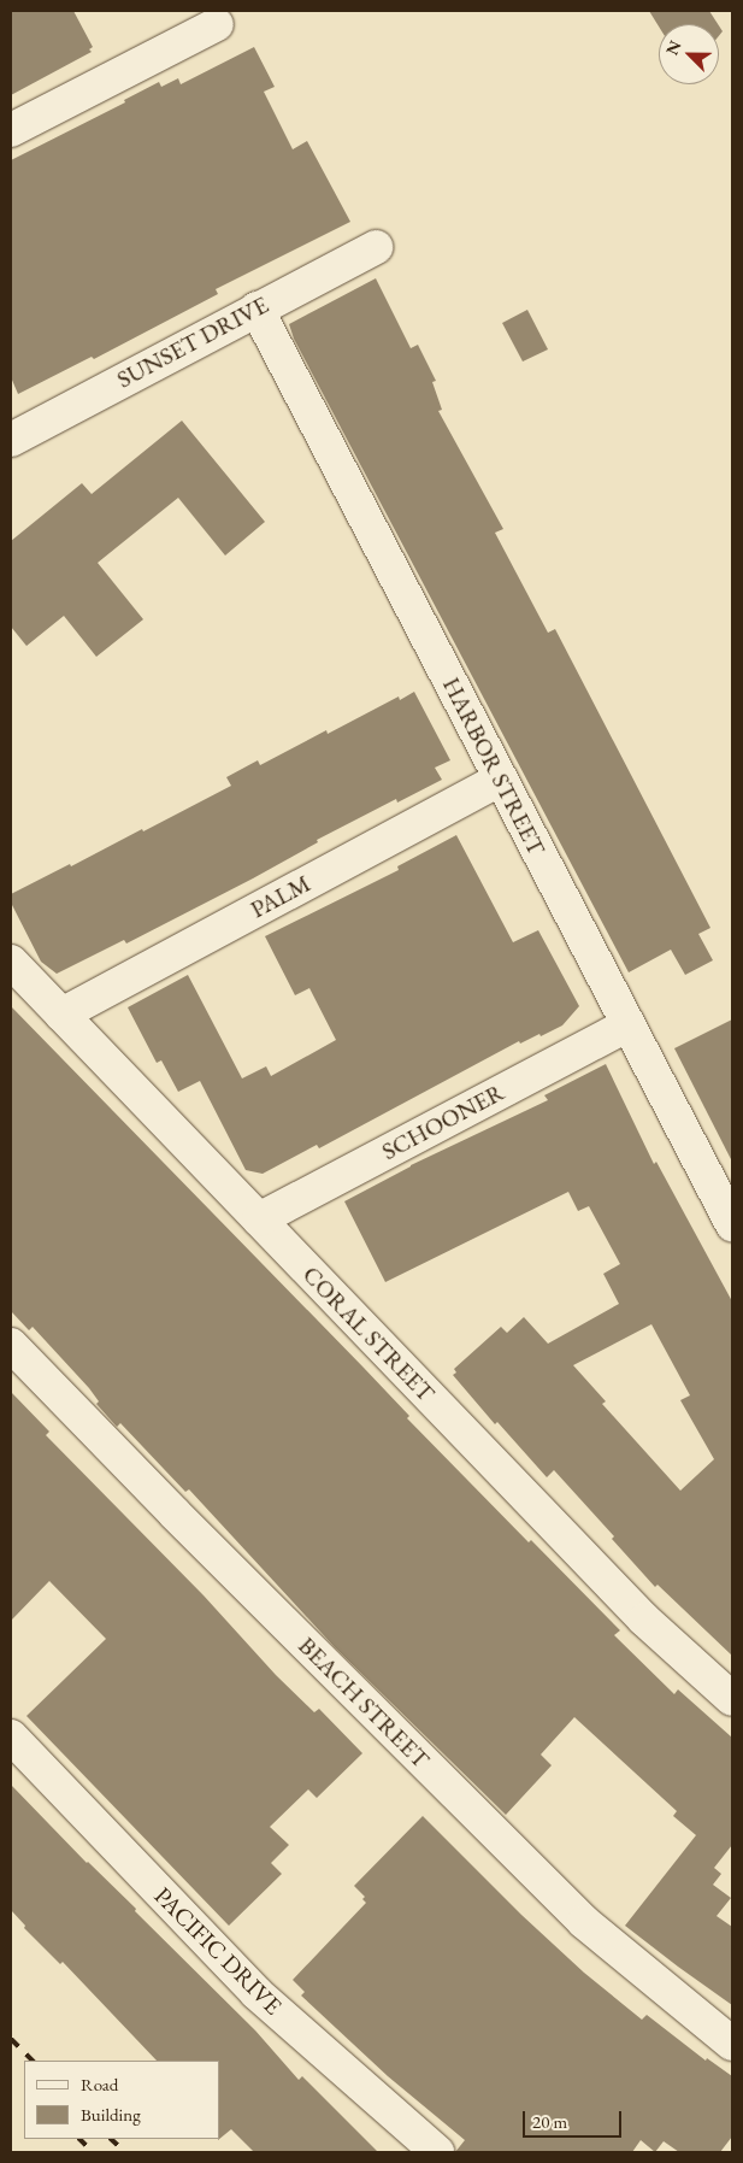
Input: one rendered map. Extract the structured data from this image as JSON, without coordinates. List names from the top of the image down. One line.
{"streets":{"street":["SUNSET DRIVE","HARBOR STREET","PALM","SCHOONER","CORAL STREET","BEACH STREET","PACIFIC DRIVE"]},"crossings":[["SUNSET DRIVE","HARBOR STREET"],["HARBOR STREET","PALM"],["HARBOR STREET","SCHOONER"],["PALM","CORAL STREET"],["SCHOONER","CORAL STREET"]],"legend":["Road","Building"],"scale_bar":"20 m","north":"top left"}
